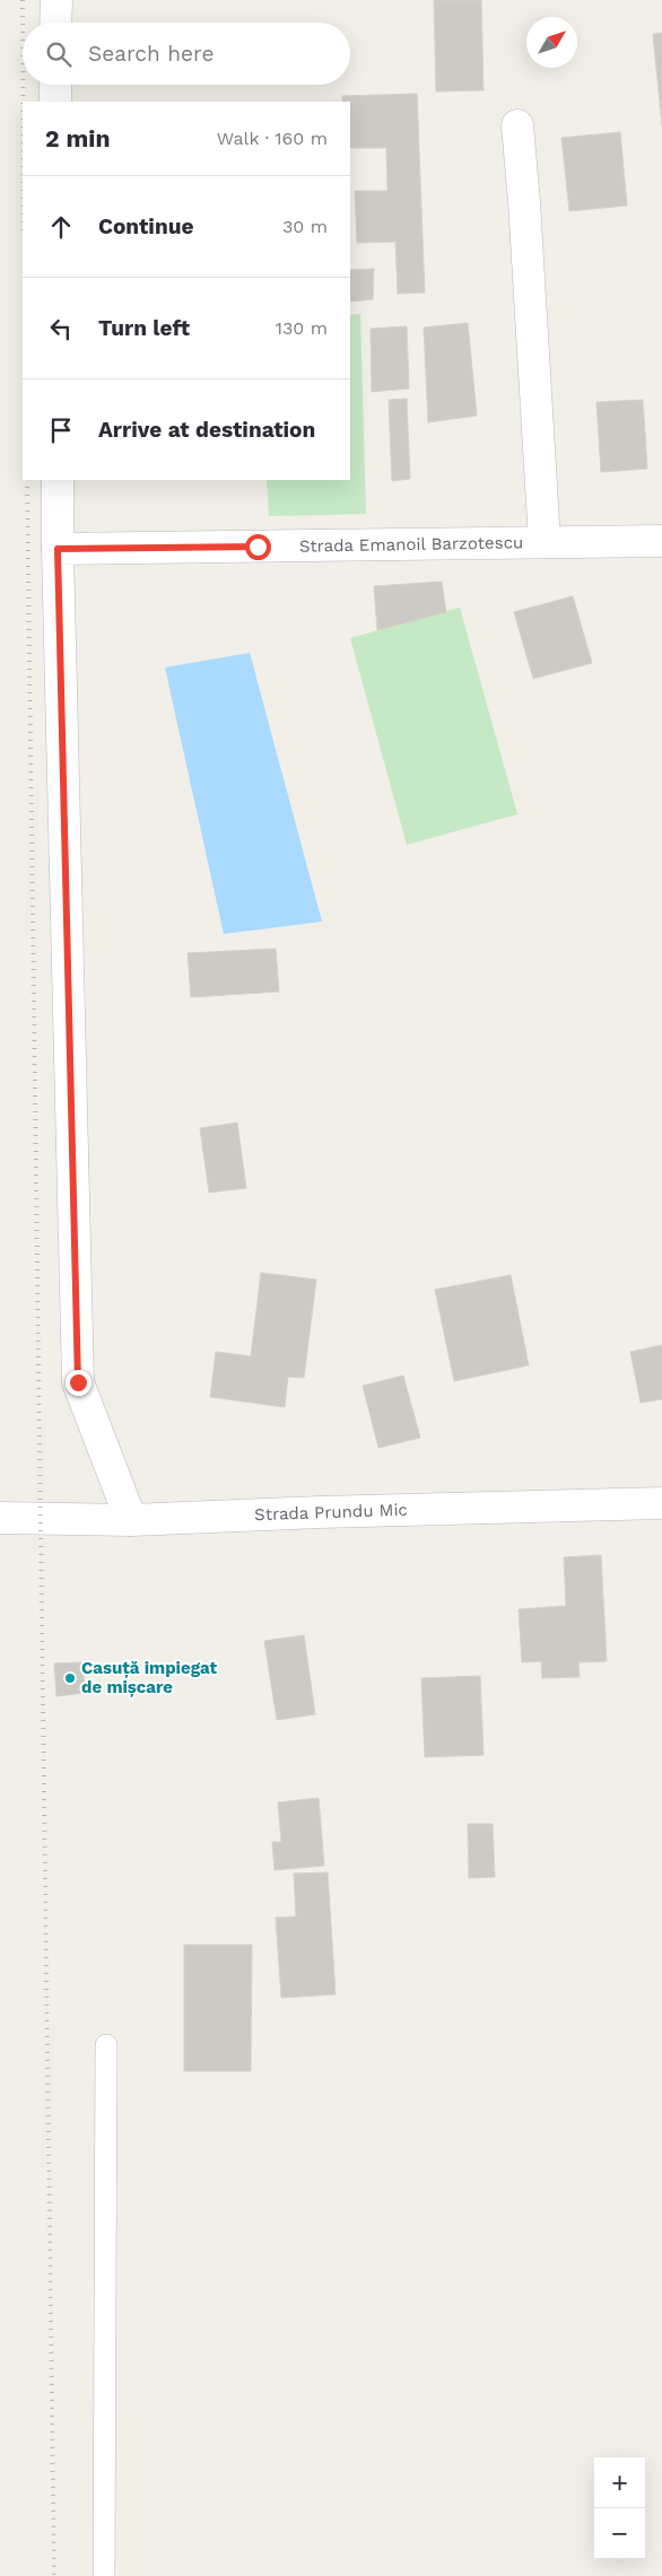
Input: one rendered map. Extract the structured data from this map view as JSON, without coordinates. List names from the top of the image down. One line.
{"streets":{"street":["Strada Emanoil Barzotescu","Strada Prundu Mic"]},"places":["Casuță impiegat de mișcare"],"north":"top right","page":{"search":"Search here","heading":["2 min","Walk · 160 m"],"list":[["Continue","30 m"],["Turn left","130 m"],"Arrive at destination"],"map_buttons":["+","−"]}}
